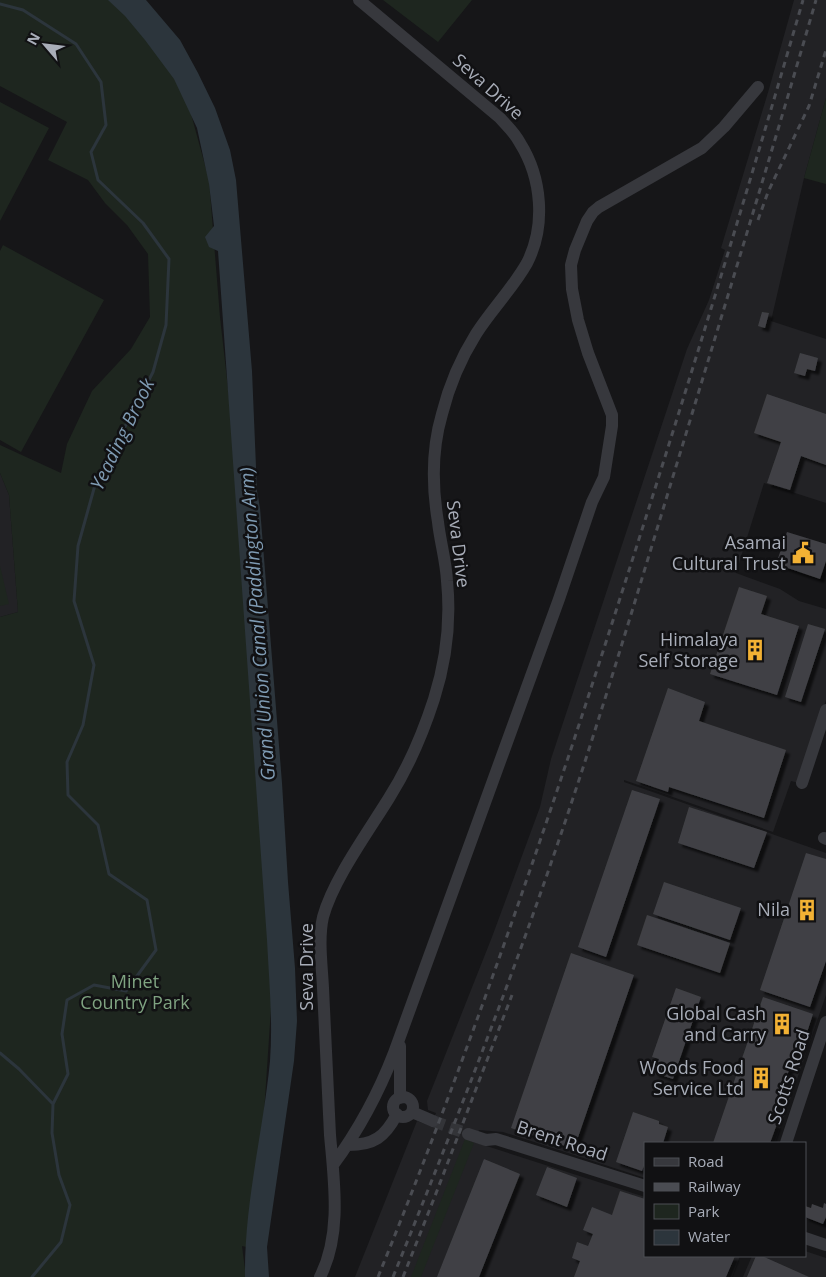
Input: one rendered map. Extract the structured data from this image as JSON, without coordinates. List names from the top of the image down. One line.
{"streets":{"street":["Seva Drive","Scotts Road","Brent Road"]},"water":["Yeading Brook","Grand Union Canal (Paddington Arm)"],"parks":["Minet Country Park"],"places":{"public building":["Asamai Cultural Trust"],"building":["Himalaya Self Storage","Nila","Global Cash and Carry","Woods Food Service Ltd"]},"legend":["Road","Railway","Park","Water"],"north":"top left"}
